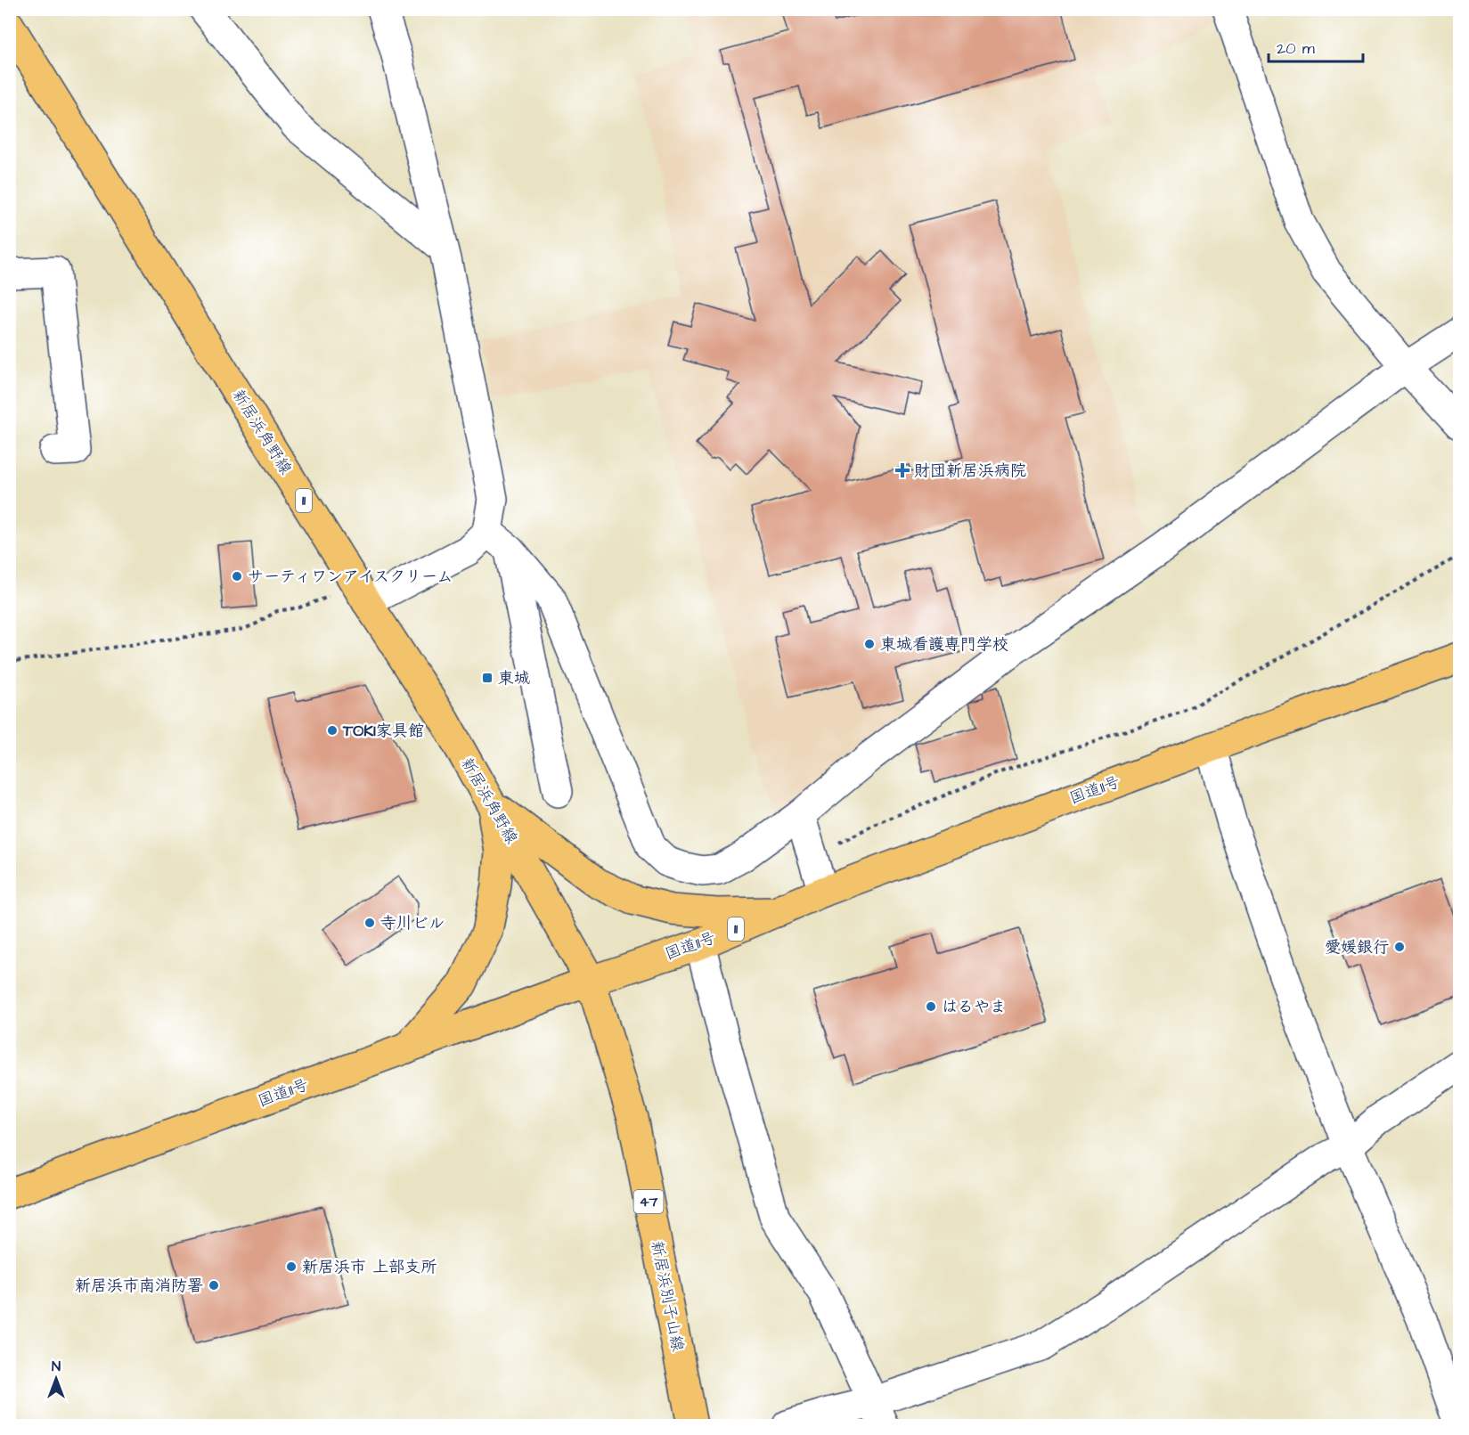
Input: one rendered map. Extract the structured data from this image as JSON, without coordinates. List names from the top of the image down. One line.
{"streets":{"main road":["新居浜角野線","11","国道11号","47","新居浜別子山線"]},"crossings":[["新居浜角野線","国道11号"],["新居浜角野線","新居浜別子山線"],["国道11号","新居浜別子山線"]],"places":{"health":["財団新居浜病院"],"other":["サーティワンアイスクリーム","東城看護専門学校","TOKI家具館","寺川ビル","愛媛銀行","はるやま","新居浜市 上部支所","新居浜市南消防署"],"transit":["東城"]},"scale_bar":"20 m","north":"top"}
